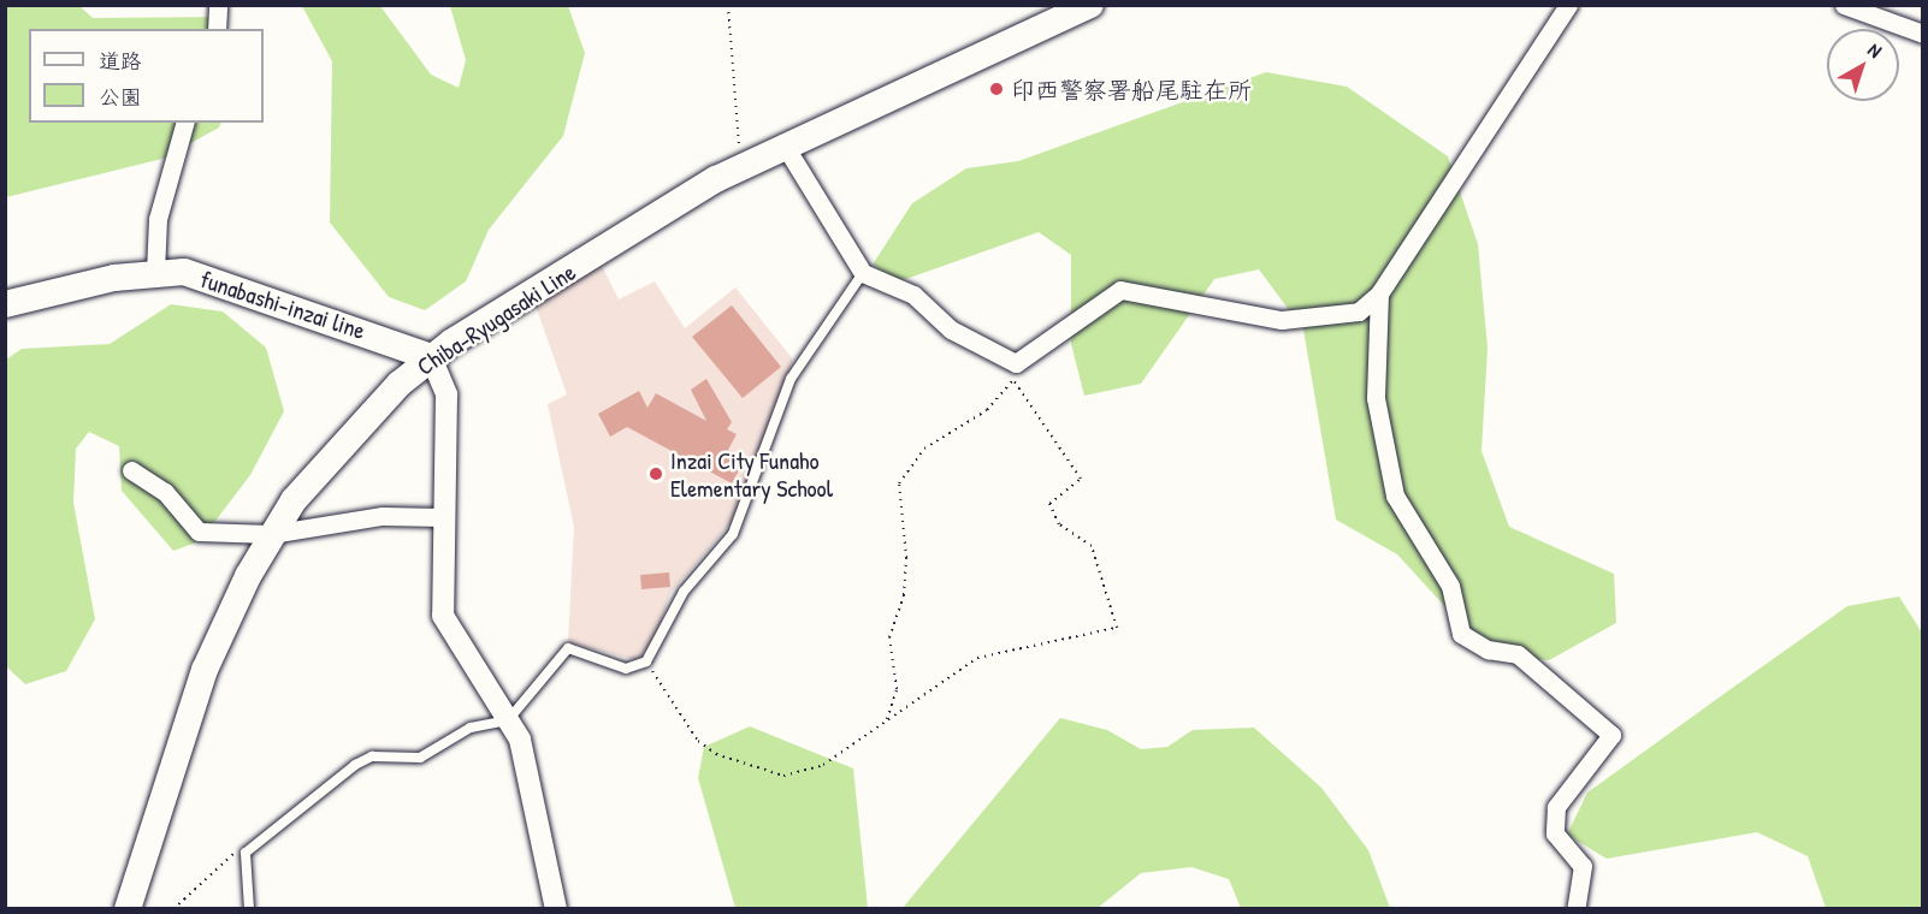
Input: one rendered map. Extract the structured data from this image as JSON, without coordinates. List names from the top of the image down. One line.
{"streets":{"main road":["funabashi-inzai line","Chiba-Ryugasaki Line"]},"crossings":[["funabashi-inzai line","Chiba-Ryugasaki Line"]],"places":["印西警察署船尾駐在所","Inzai City Funaho Elementary School"],"legend":["道路","公園"],"north":"top right"}
